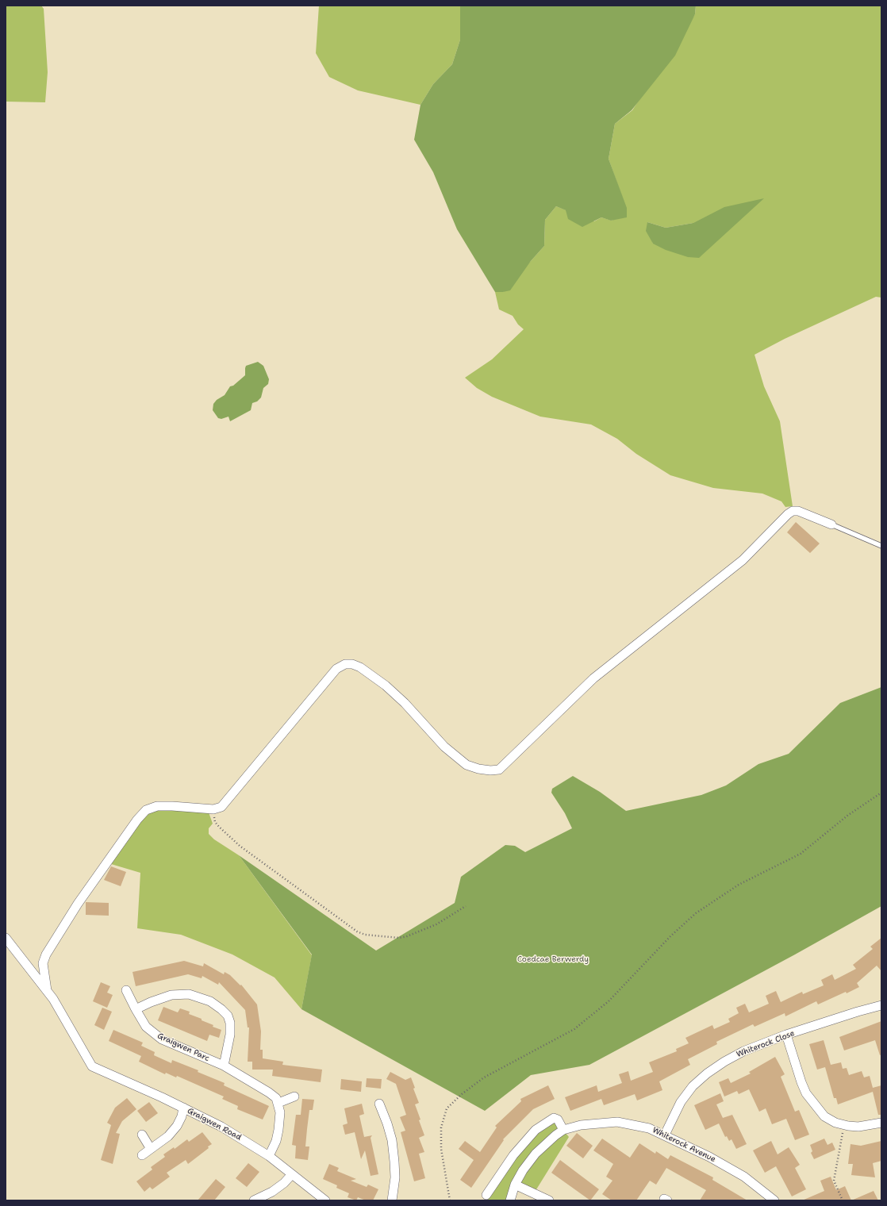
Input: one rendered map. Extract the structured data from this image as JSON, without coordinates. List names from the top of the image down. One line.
{"streets":{"street":["Whiterock Close","Graigwen Parc","Graigwen Road","Whiterock Avenue"]},"crossings":[["Whiterock Close","Whiterock Avenue"]],"parks":["Coedcae Berwerdy"]}
